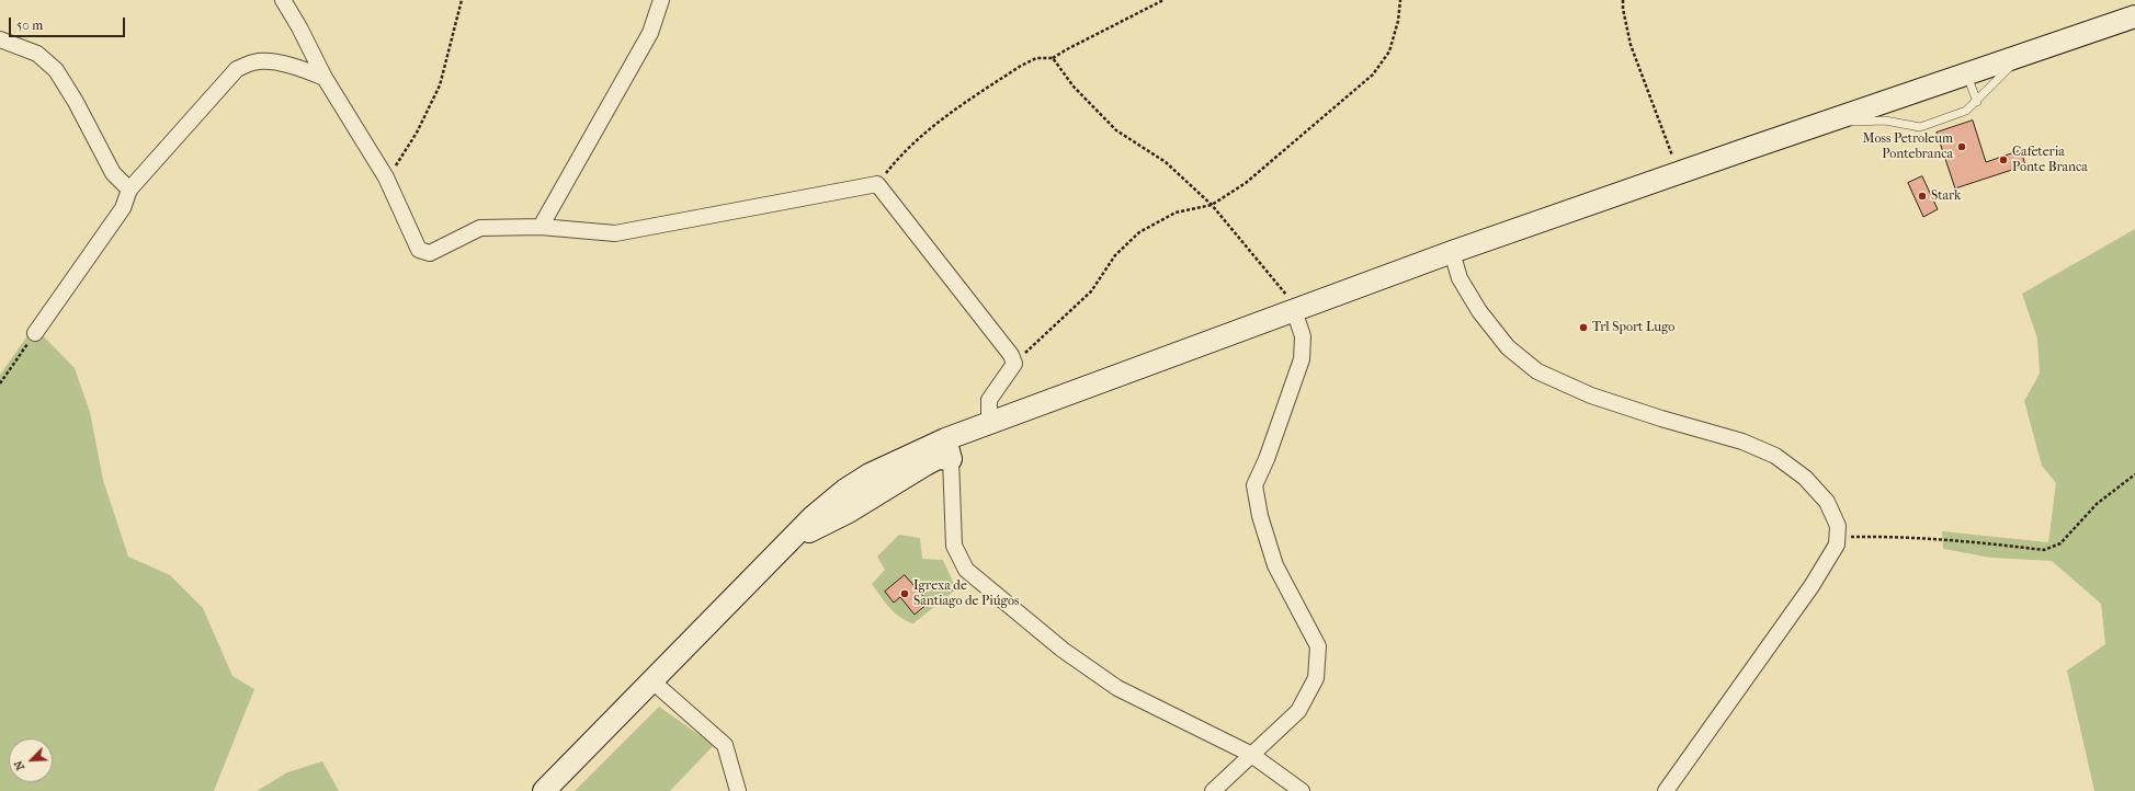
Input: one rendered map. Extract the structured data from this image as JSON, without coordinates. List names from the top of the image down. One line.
{"places":["Moss Petroleum Pontebranca","Cafeteria Ponte Branca","Stark","Trl Sport Lugo","Igrexa de Santiago de Piúgos"],"scale_bar":"50 m","north":"bottom left"}
